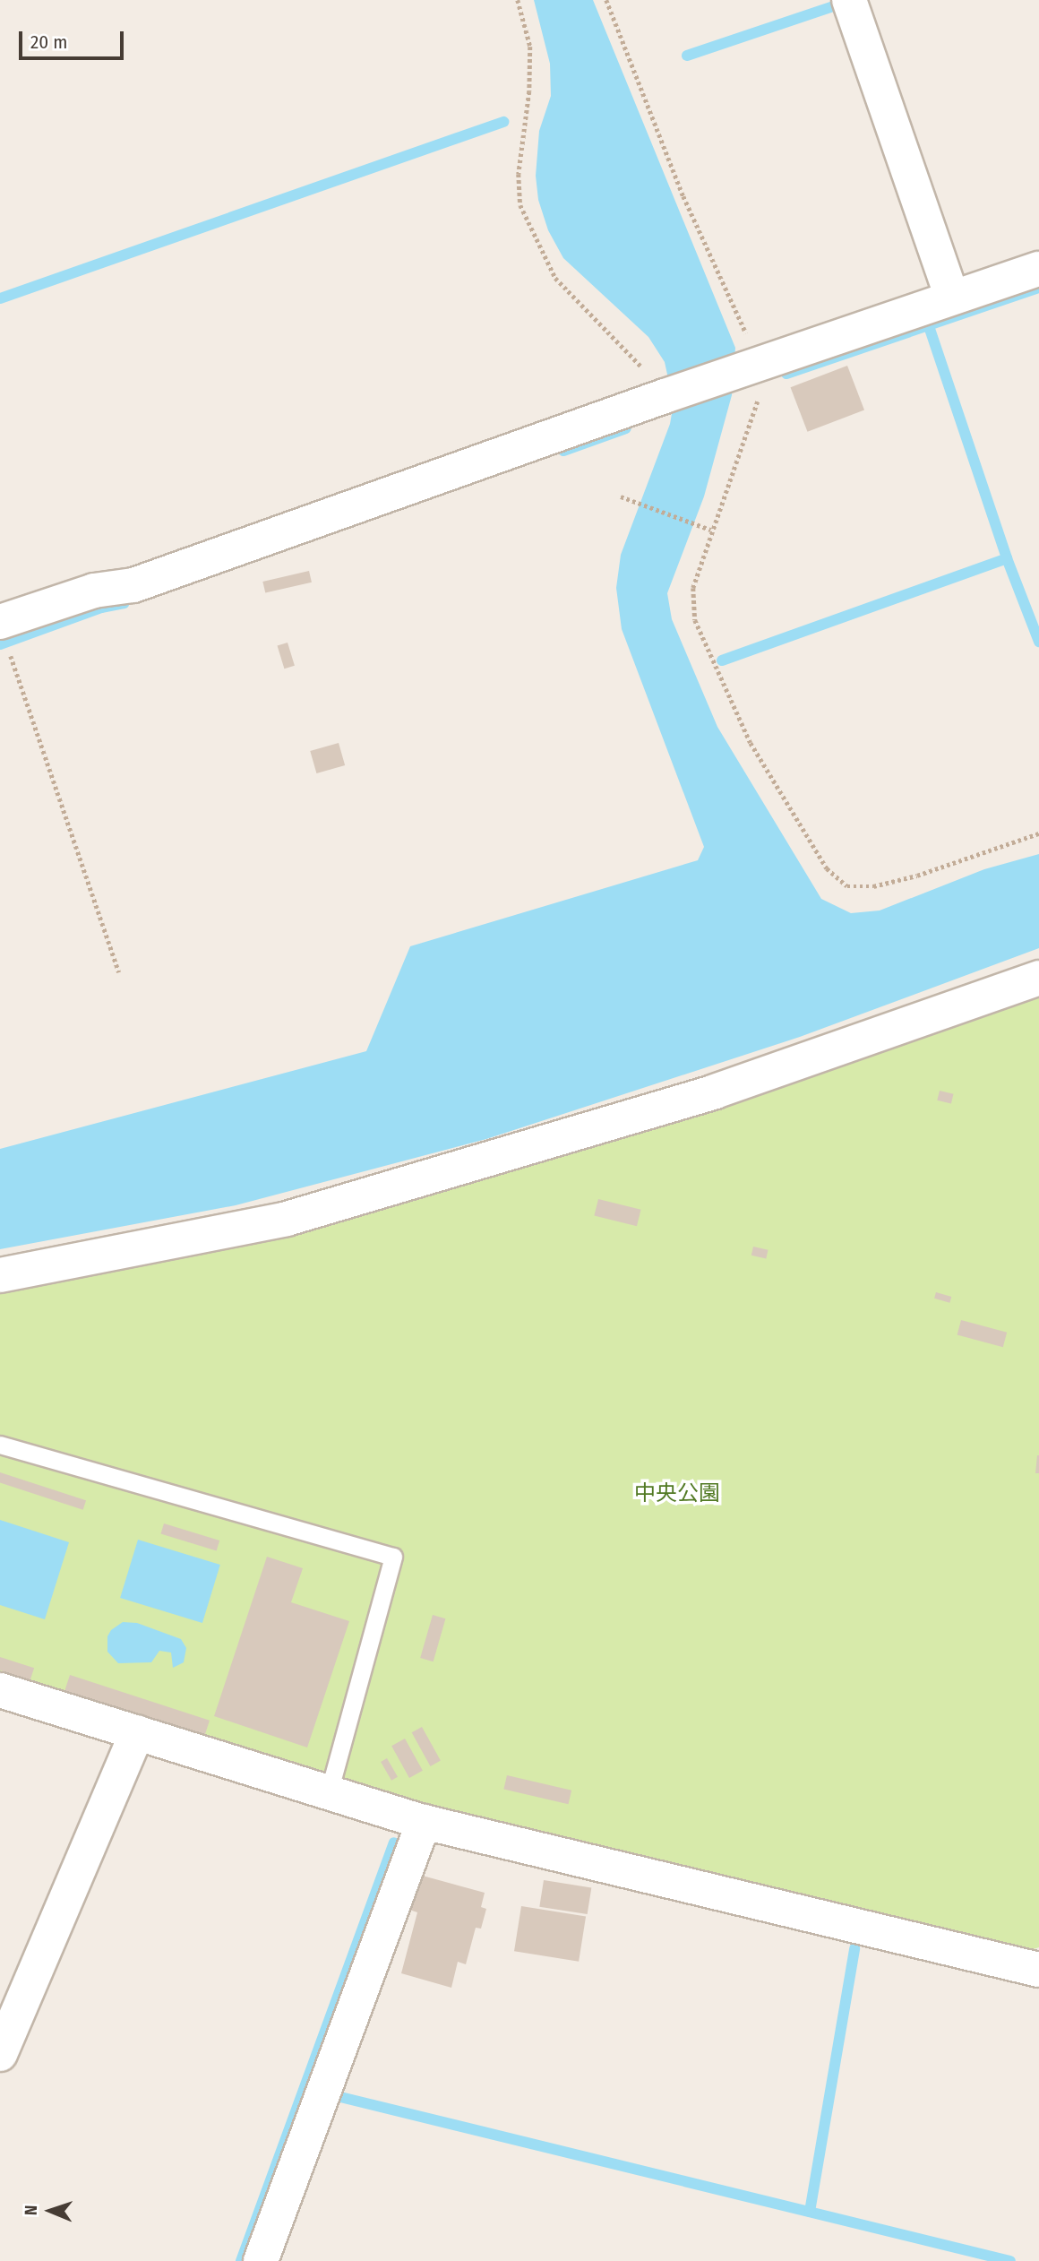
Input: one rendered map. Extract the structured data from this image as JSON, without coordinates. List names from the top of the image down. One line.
{"parks":["中央公園"],"scale_bar":"20 m","north":"left"}
